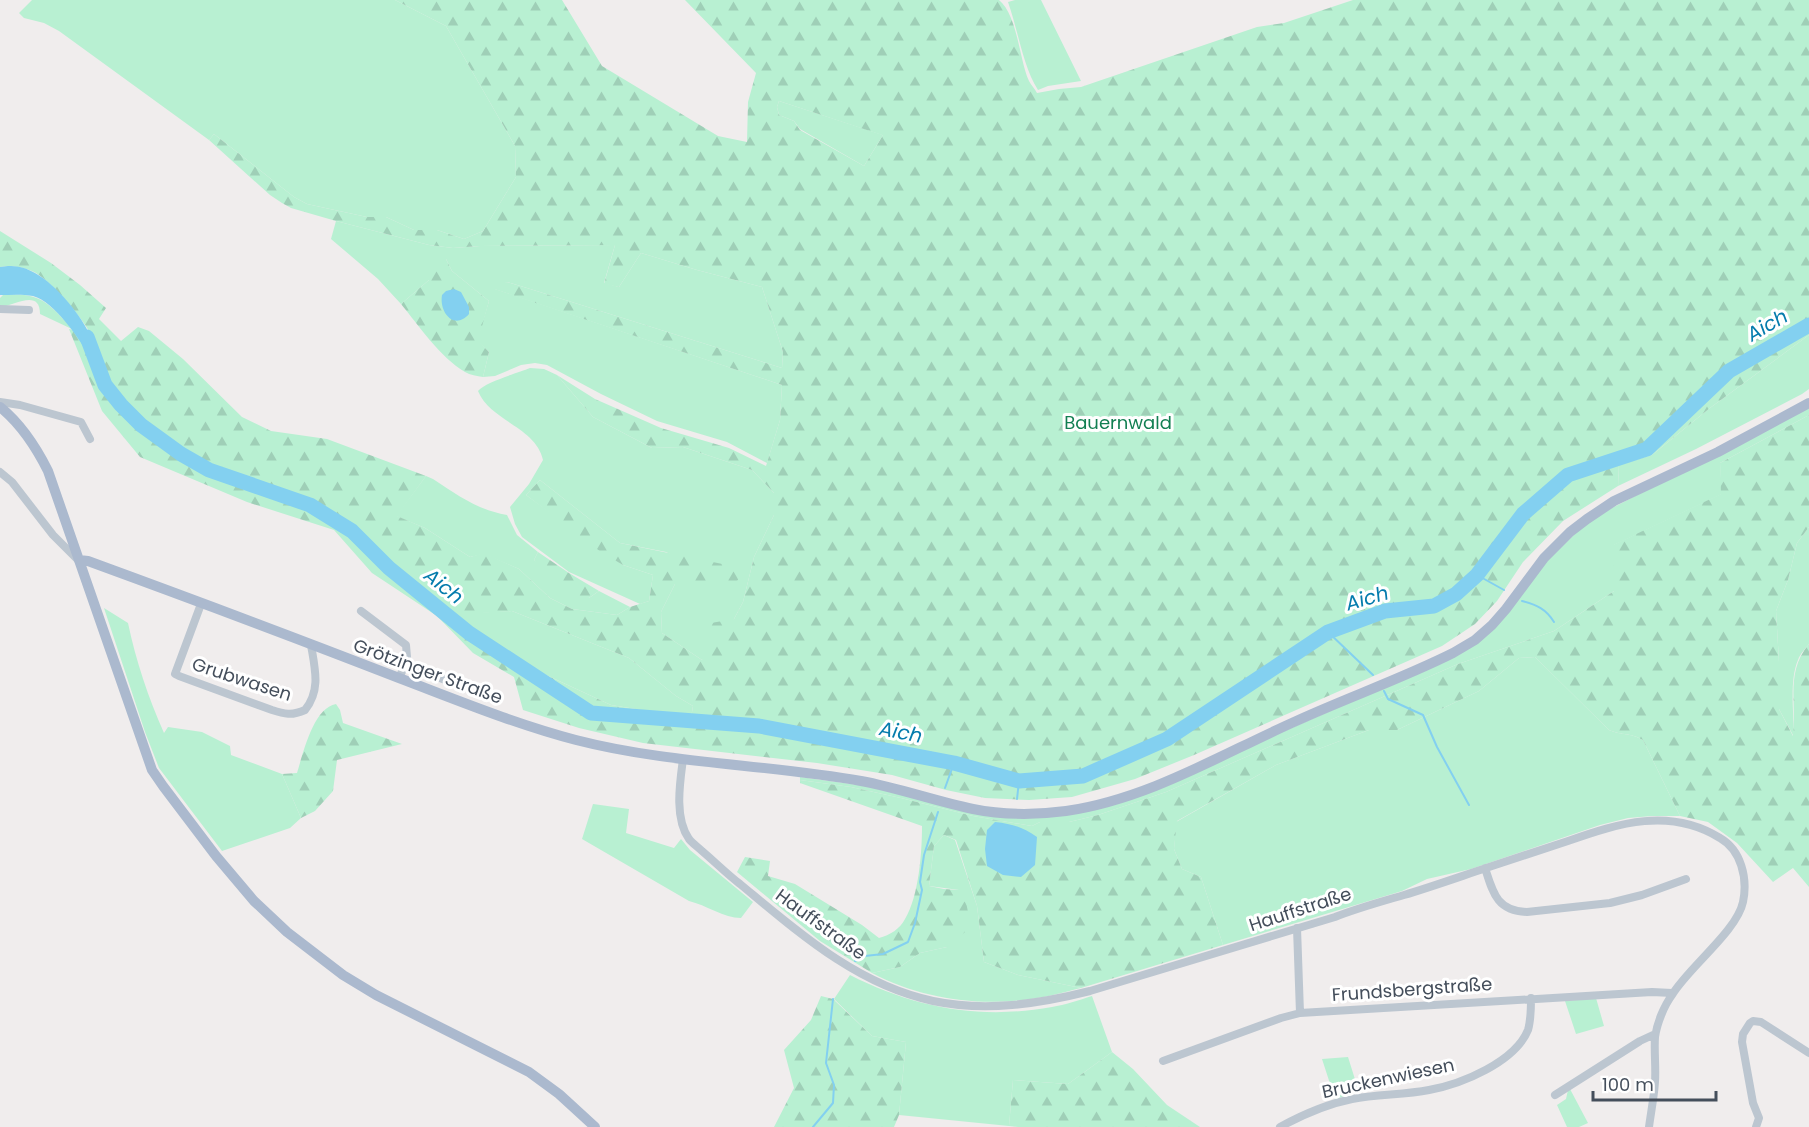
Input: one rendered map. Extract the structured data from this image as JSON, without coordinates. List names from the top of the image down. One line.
{"streets":{"main road":["Grötzinger Straße"],"street":["Grubwasen","Hauffstraße","Frundsbergstraße","Bruckenwiesen"]},"crossings":[["Grötzinger Straße","Grubwasen"],["Grötzinger Straße","Hauffstraße"],["Hauffstraße","Frundsbergstraße"],["Frundsbergstraße","Bruckenwiesen"]],"water":["Aich"],"parks":["Bauernwald"],"scale_bar":"100 m"}
